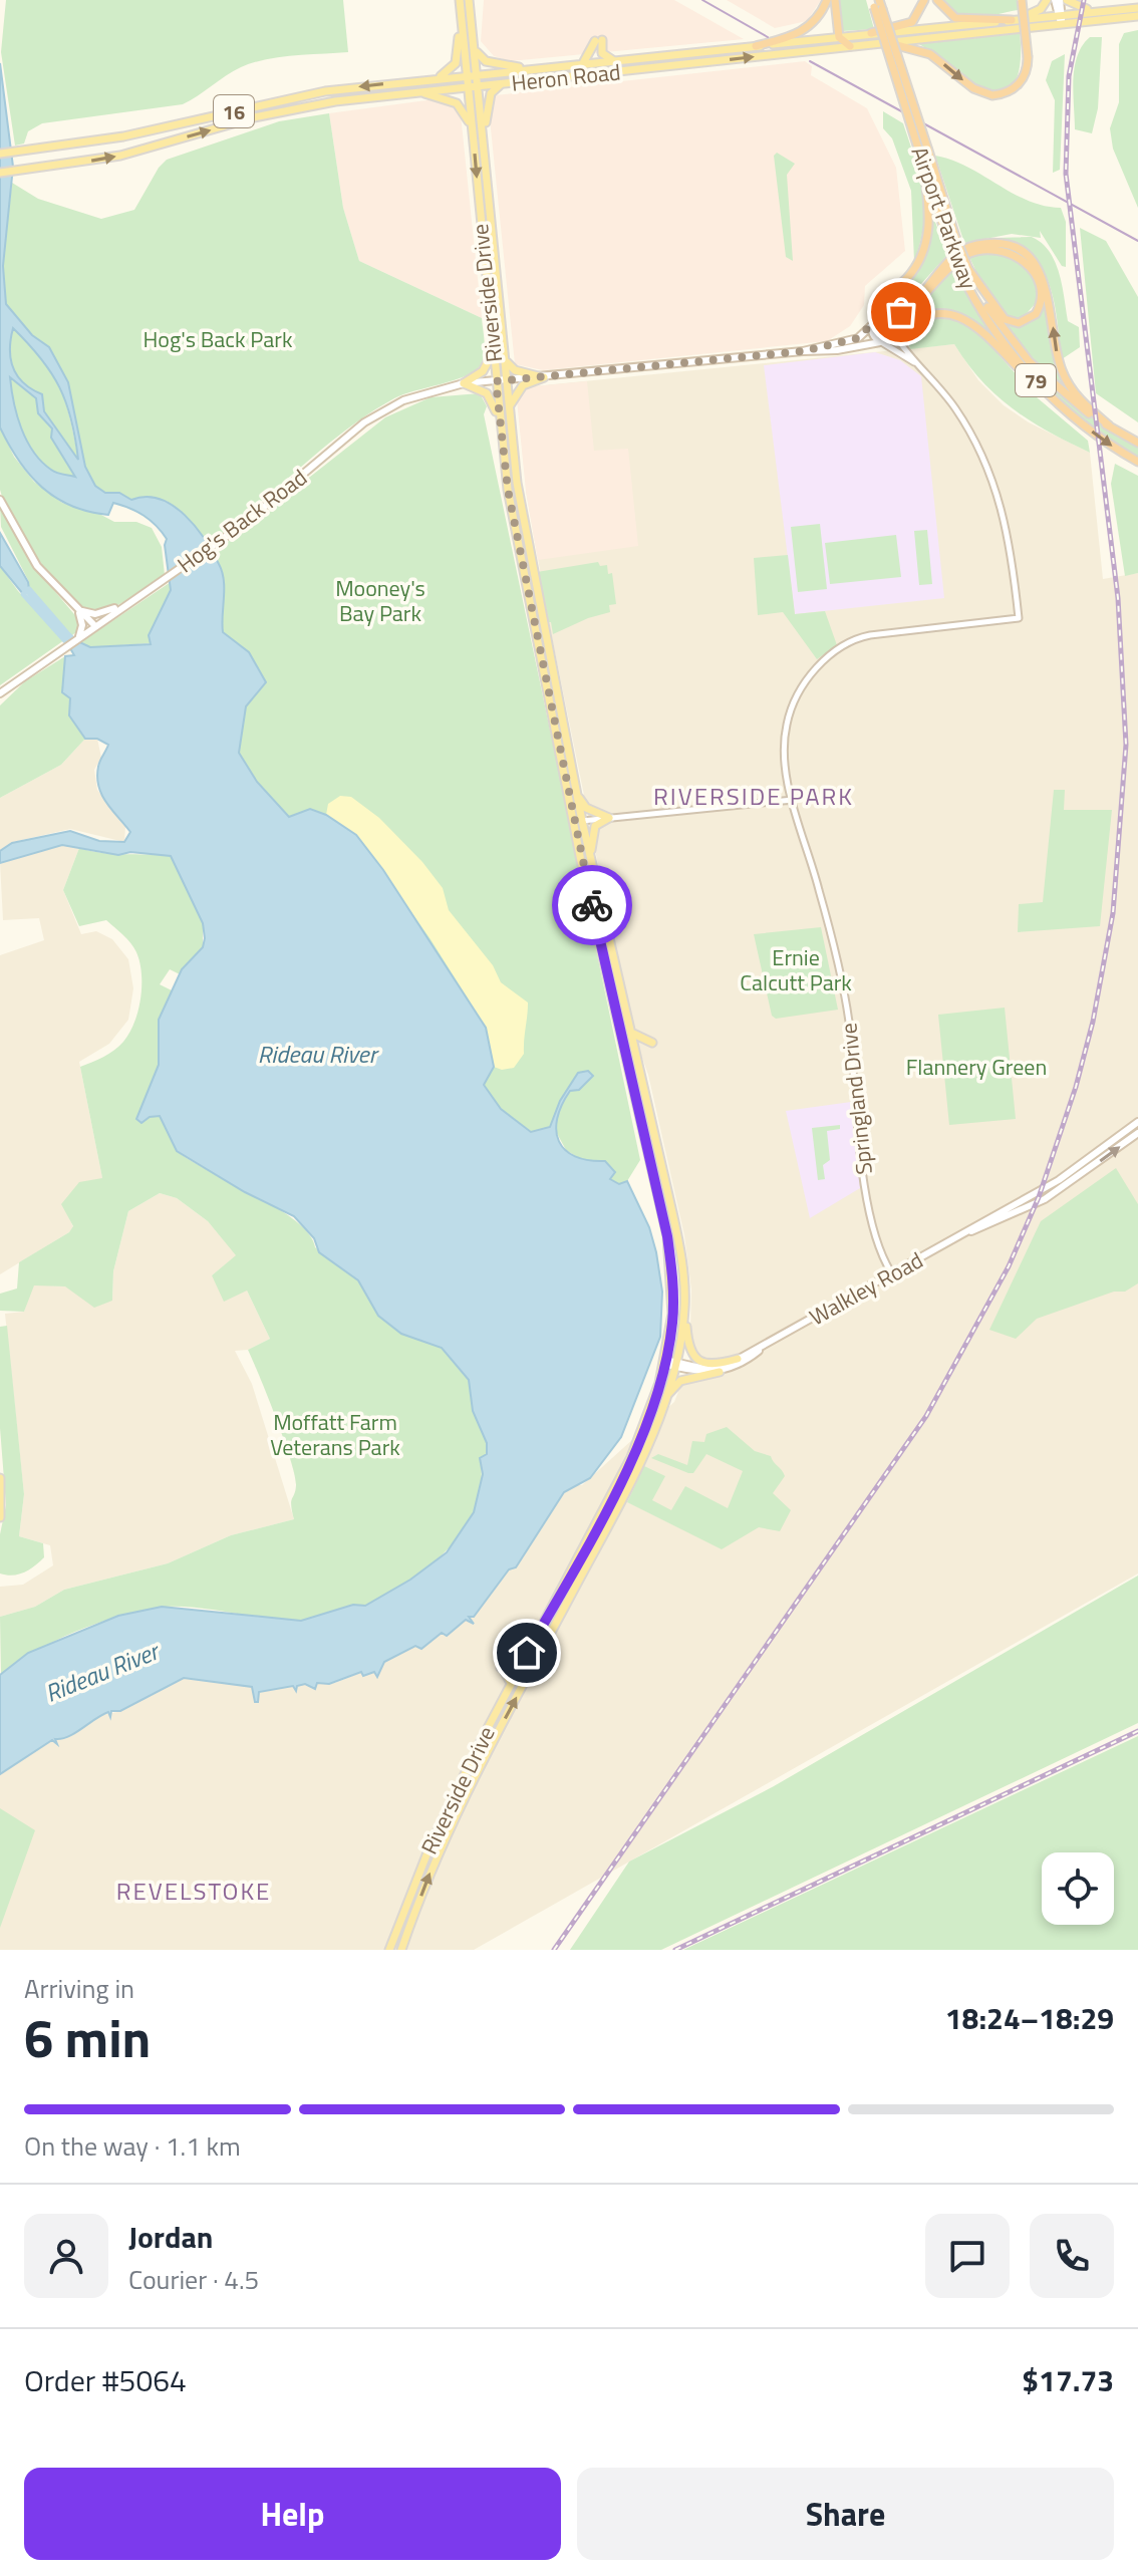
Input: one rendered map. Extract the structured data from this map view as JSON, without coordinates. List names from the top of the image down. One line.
{"streets":{"highway":["Airport Parkway","79"],"main road":["Heron Road","16","Riverside Drive","Hog's Back Road","Walkley Road"],"street":["Springland Drive"]},"crossings":[["Heron Road","Riverside Drive"],["Riverside Drive","Hog's Back Road"],["Riverside Drive","Walkley Road"],["Springland Drive","Walkley Road"]],"districts":["RIVERSIDE PARK","REVELSTOKE"],"water":["Rideau River"],"parks":["Hog's Back Park","Mooney's Bay Park","Ernie Calcutt Park","Flannery Green","Moffatt Farm Veterans Park"],"page":{"heading":["6 min","Arriving in","18:24–18:29"],"panel":["Jordan","Courier · 4.5","Order #5064","$17.73"],"bar":"On the way · 1.1 km","buttons":["Help","Share"]}}
